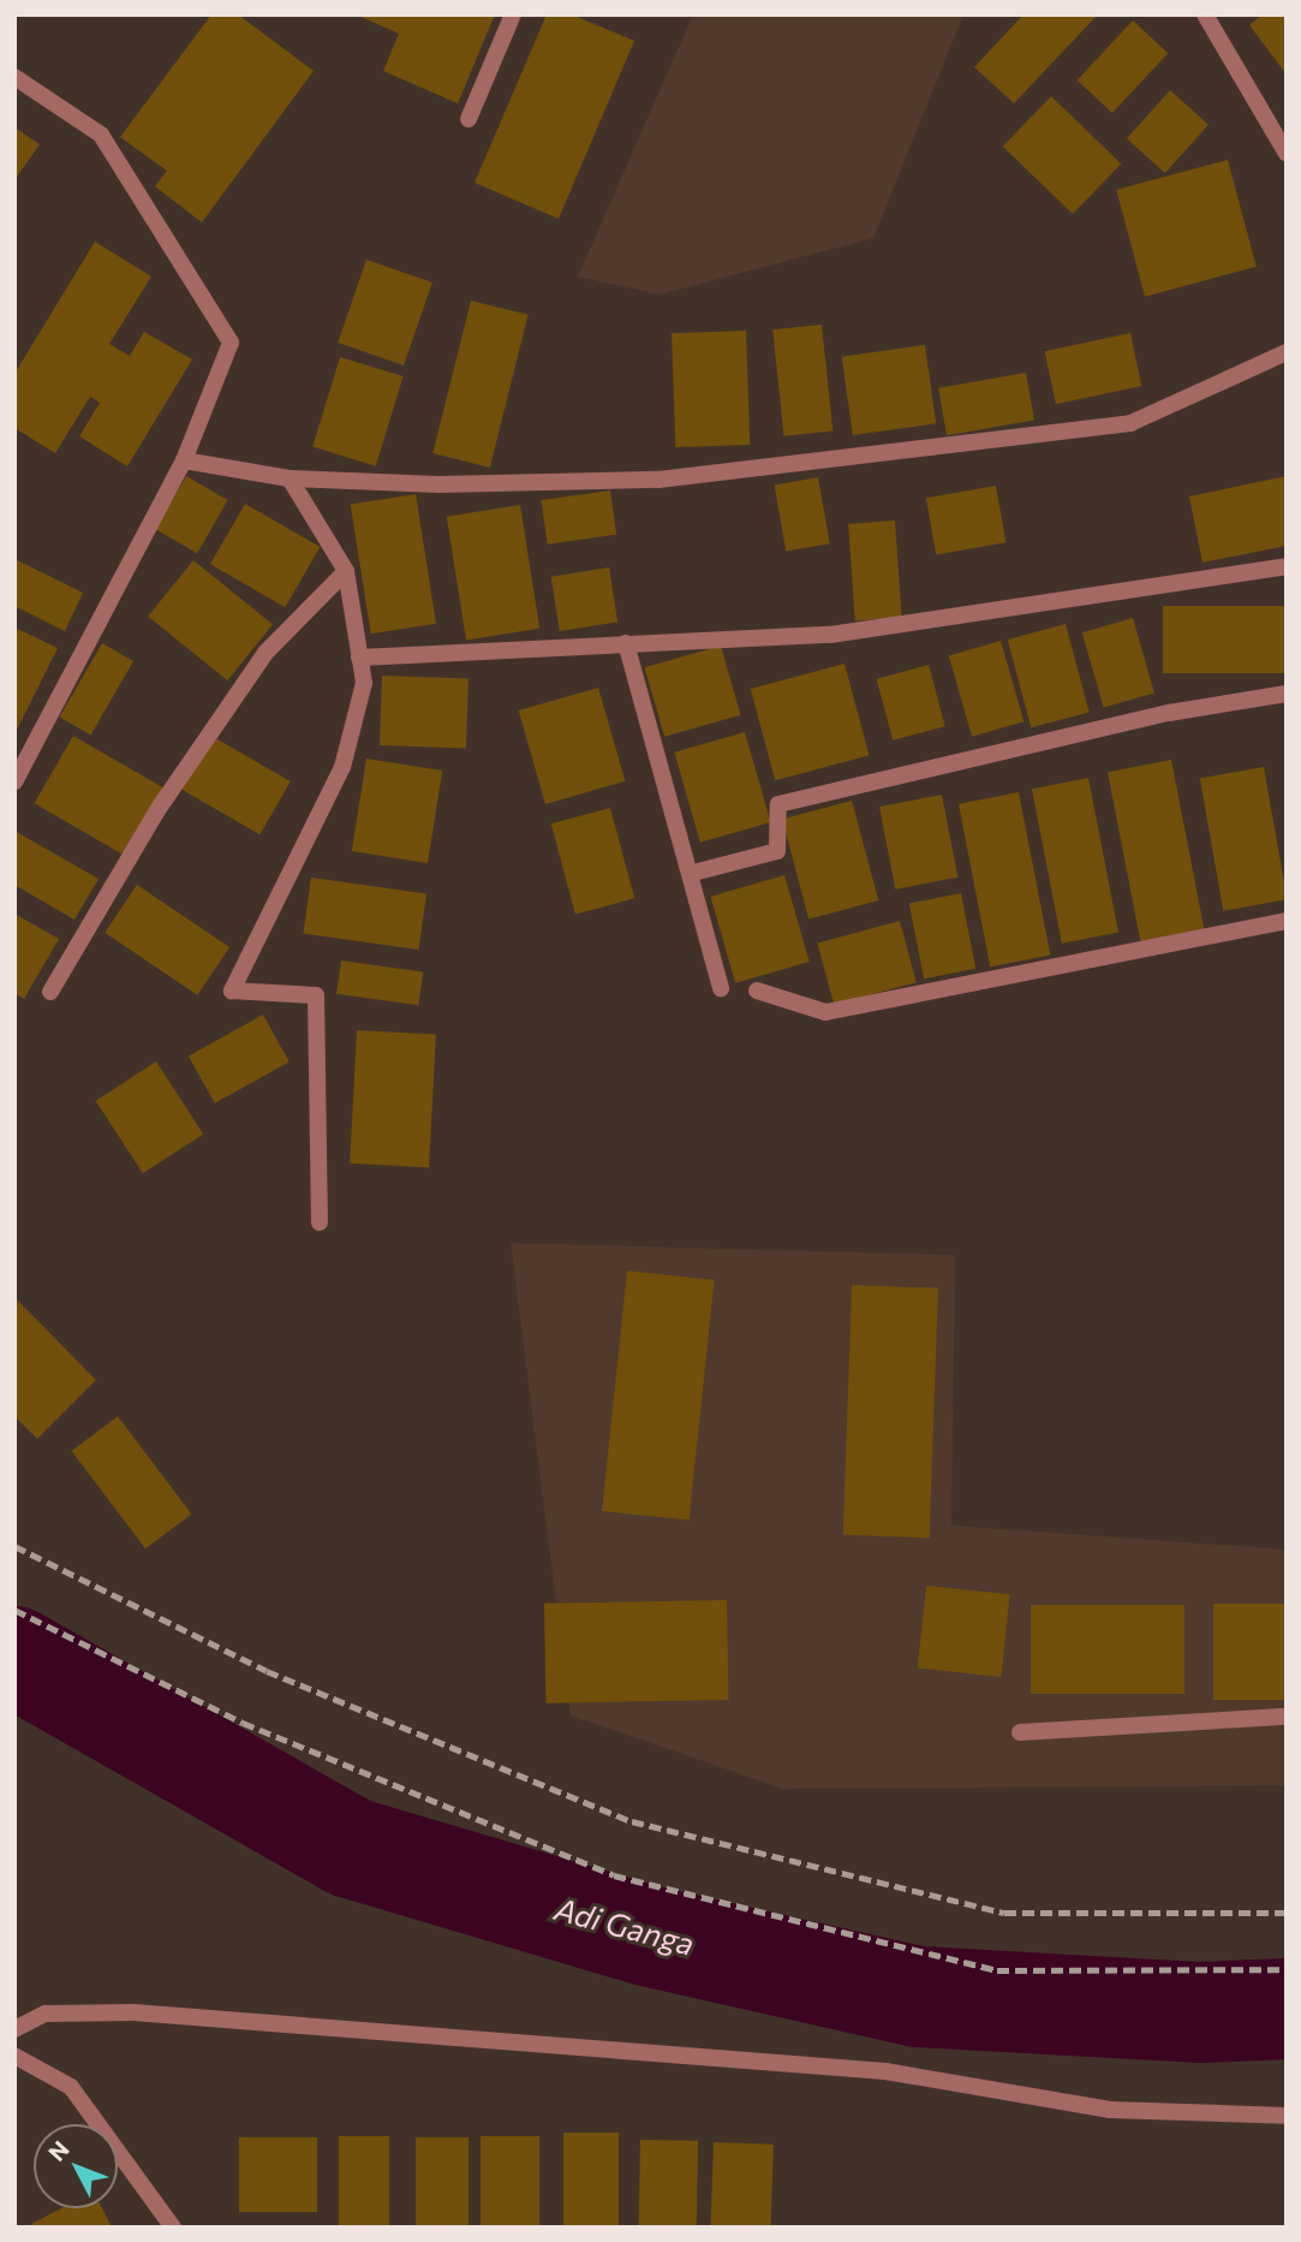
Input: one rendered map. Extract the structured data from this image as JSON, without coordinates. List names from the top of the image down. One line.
{"water":["Adi Ganga"],"north":"top left"}
